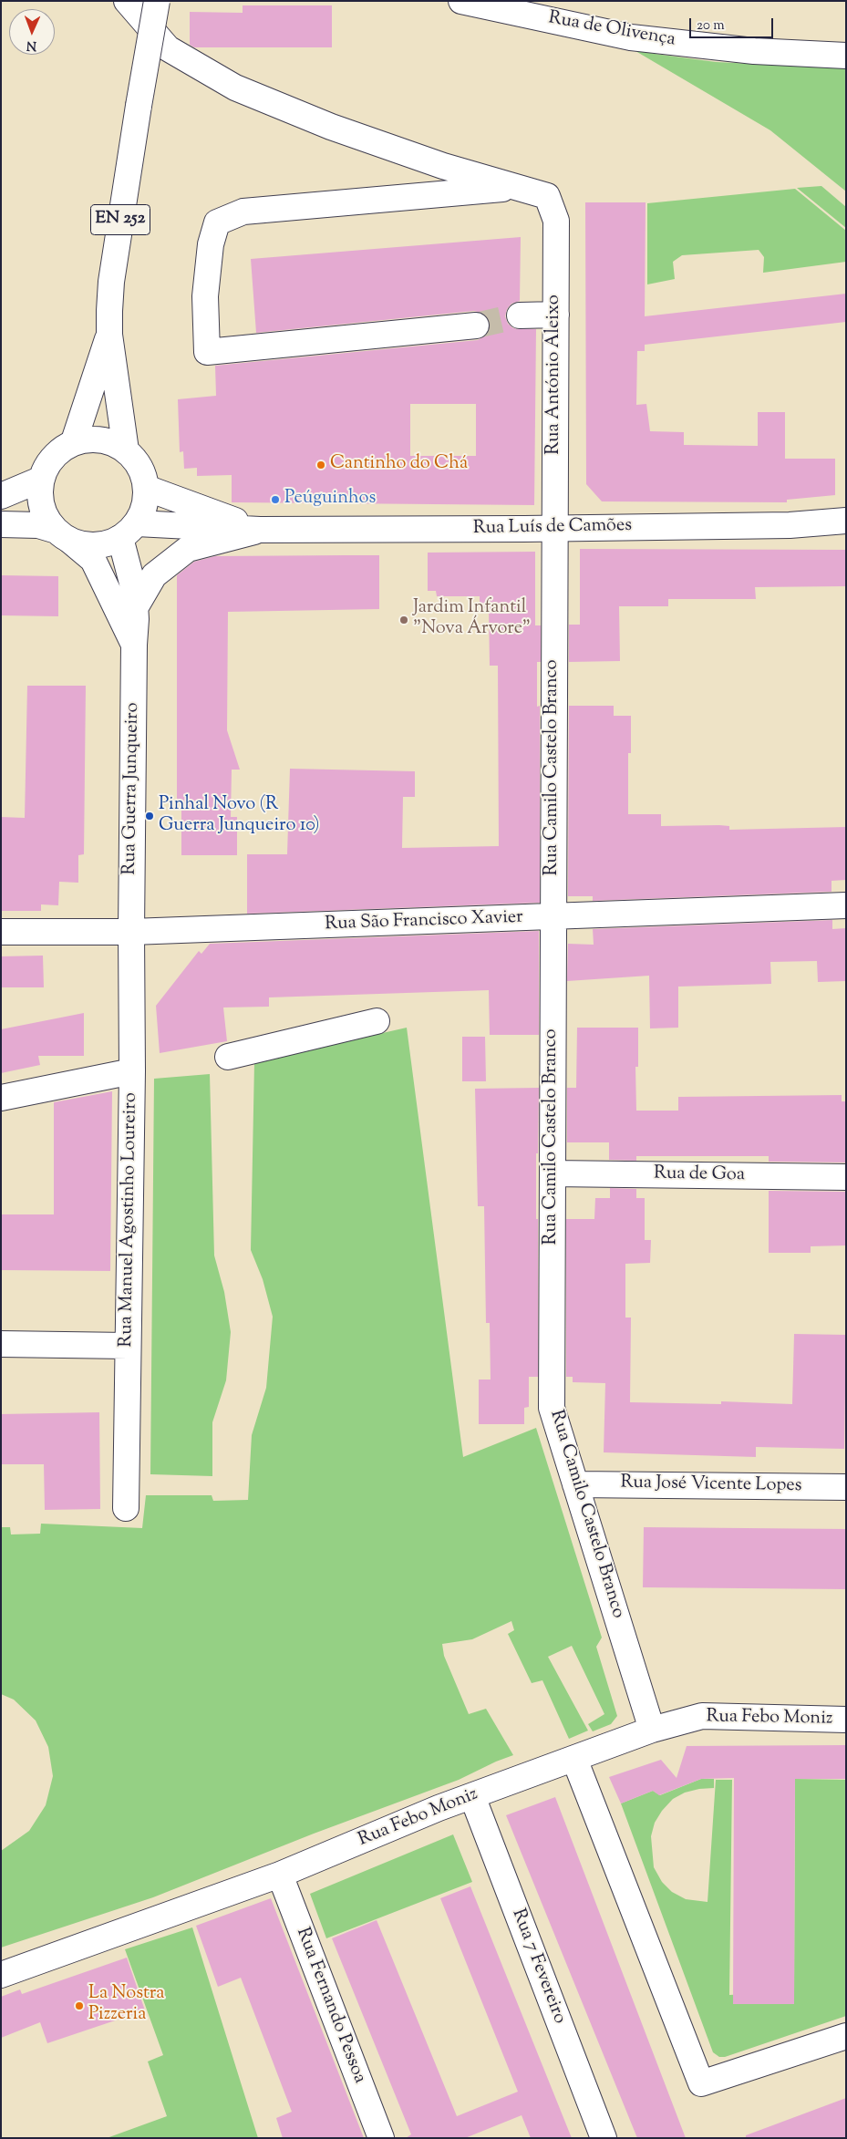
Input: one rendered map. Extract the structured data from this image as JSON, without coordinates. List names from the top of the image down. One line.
{"streets":{"street":["Rua de Olivença","EN 252","Rua António Aleixo","Rua Luís de Camões","Rua Camilo Castelo Branco","Rua Guerra Junqueiro","Rua São Francisco Xavier","Rua de Goa","Rua Manuel Agostinho Loureiro","Rua José Vicente Lopes","Rua Febo Moniz","Rua 7 Fevereiro","Rua Fernando Pessoa"]},"crossings":[["EN 252","Rua Guerra Junqueiro"],["Rua António Aleixo","Rua Luís de Camões"],["Rua António Aleixo","Rua Camilo Castelo Branco"],["Rua Luís de Camões","Rua Camilo Castelo Branco"],["Rua Camilo Castelo Branco","Rua São Francisco Xavier"],["Rua Camilo Castelo Branco","Rua de Goa"],["Rua Camilo Castelo Branco","Rua José Vicente Lopes"],["Rua Camilo Castelo Branco","Rua Febo Moniz"],["Rua Guerra Junqueiro","Rua São Francisco Xavier"],["Rua Guerra Junqueiro","Rua Manuel Agostinho Loureiro"],["Rua São Francisco Xavier","Rua Manuel Agostinho Loureiro"],["Rua Febo Moniz","Rua 7 Fevereiro"],["Rua Febo Moniz","Rua Fernando Pessoa"]],"places":["Cantinho do Chá","Peúguinhos","Jardim Infantil \"Nova Árvore\"","Pinhal Novo (R Guerra Junqueiro 10)","La Nostra Pizzeria"],"scale_bar":"20 m","north":"bottom"}
